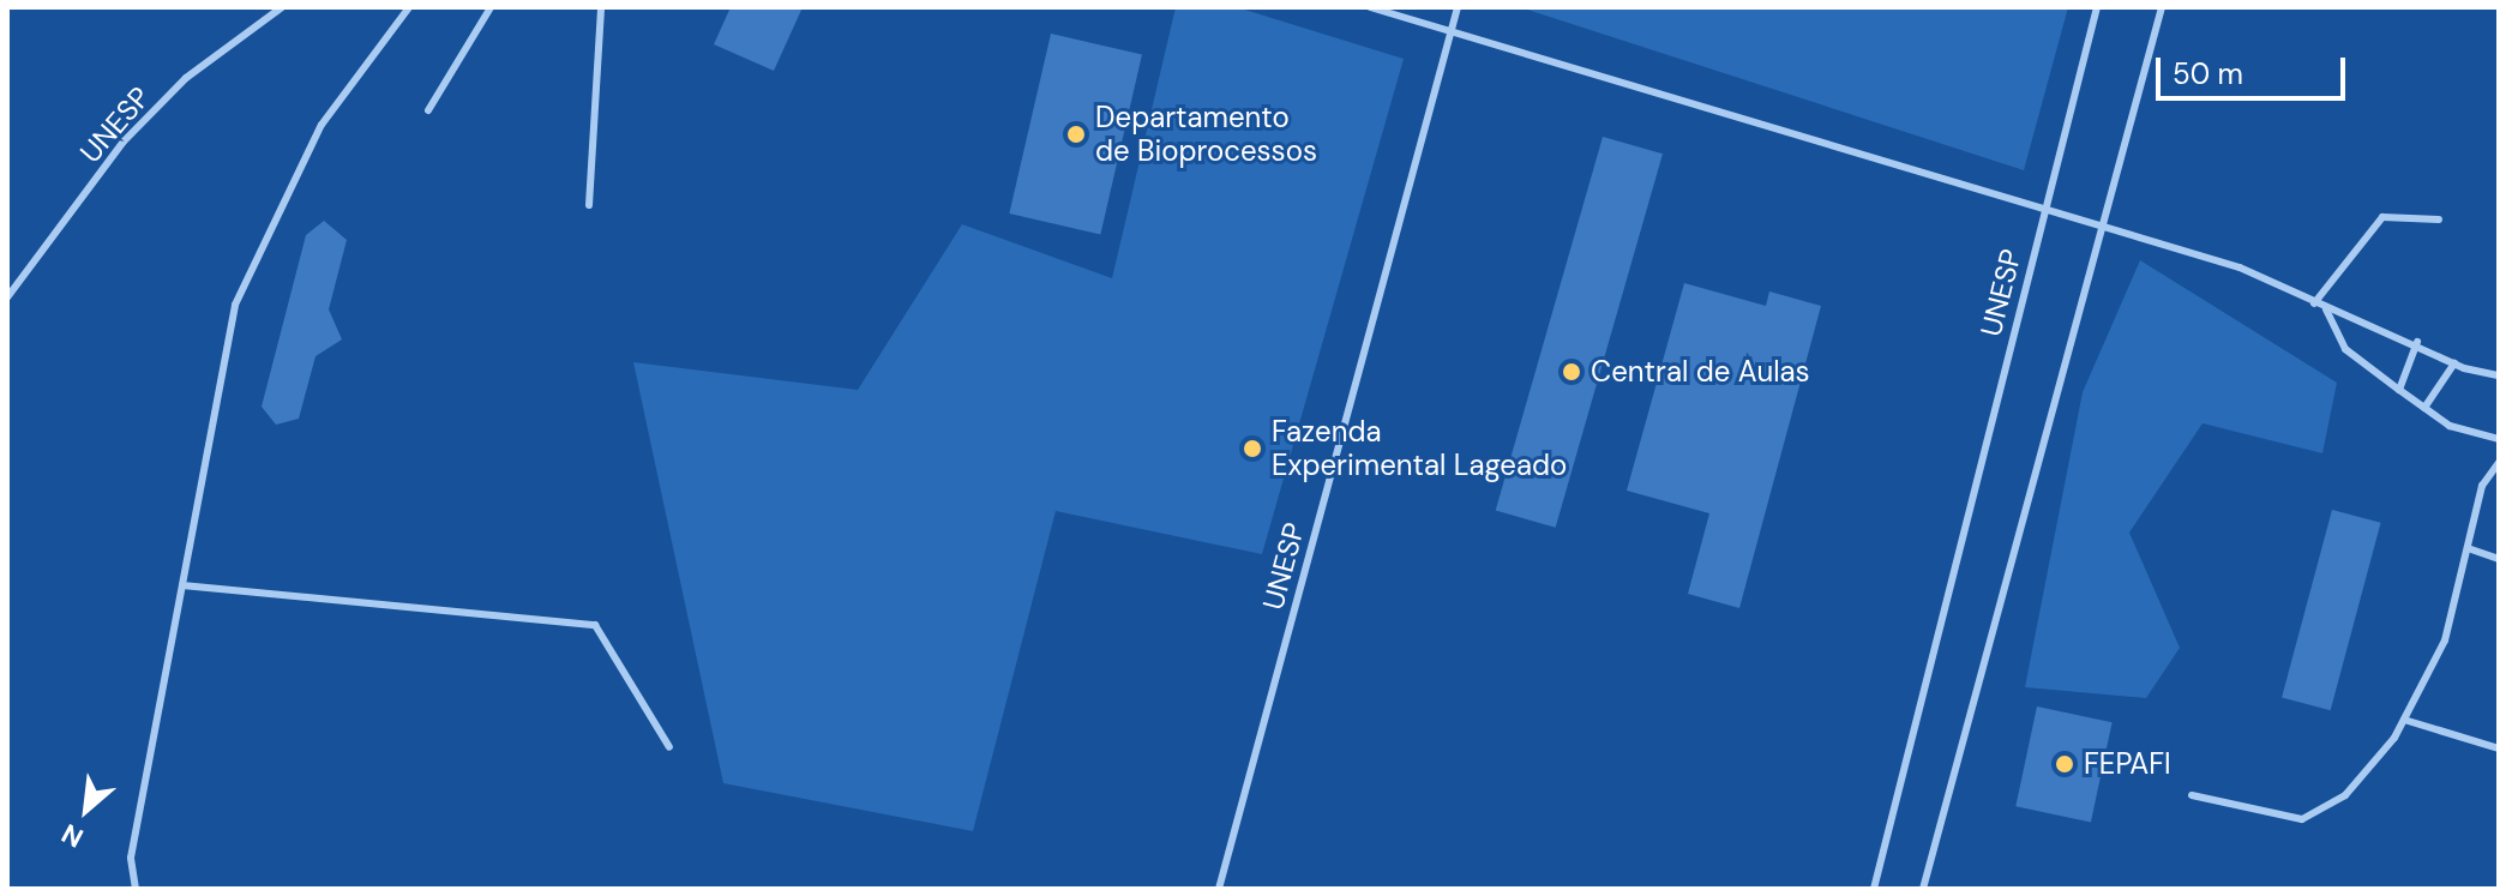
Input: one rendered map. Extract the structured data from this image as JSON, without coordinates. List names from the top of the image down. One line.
{"streets":{"lane":["UNESP"]},"places":["Departamento de Bioprocessos","Central de Aulas","Fazenda Experimental Lageado","FEPAFI"],"scale_bar":"50 m","north":"bottom left"}
